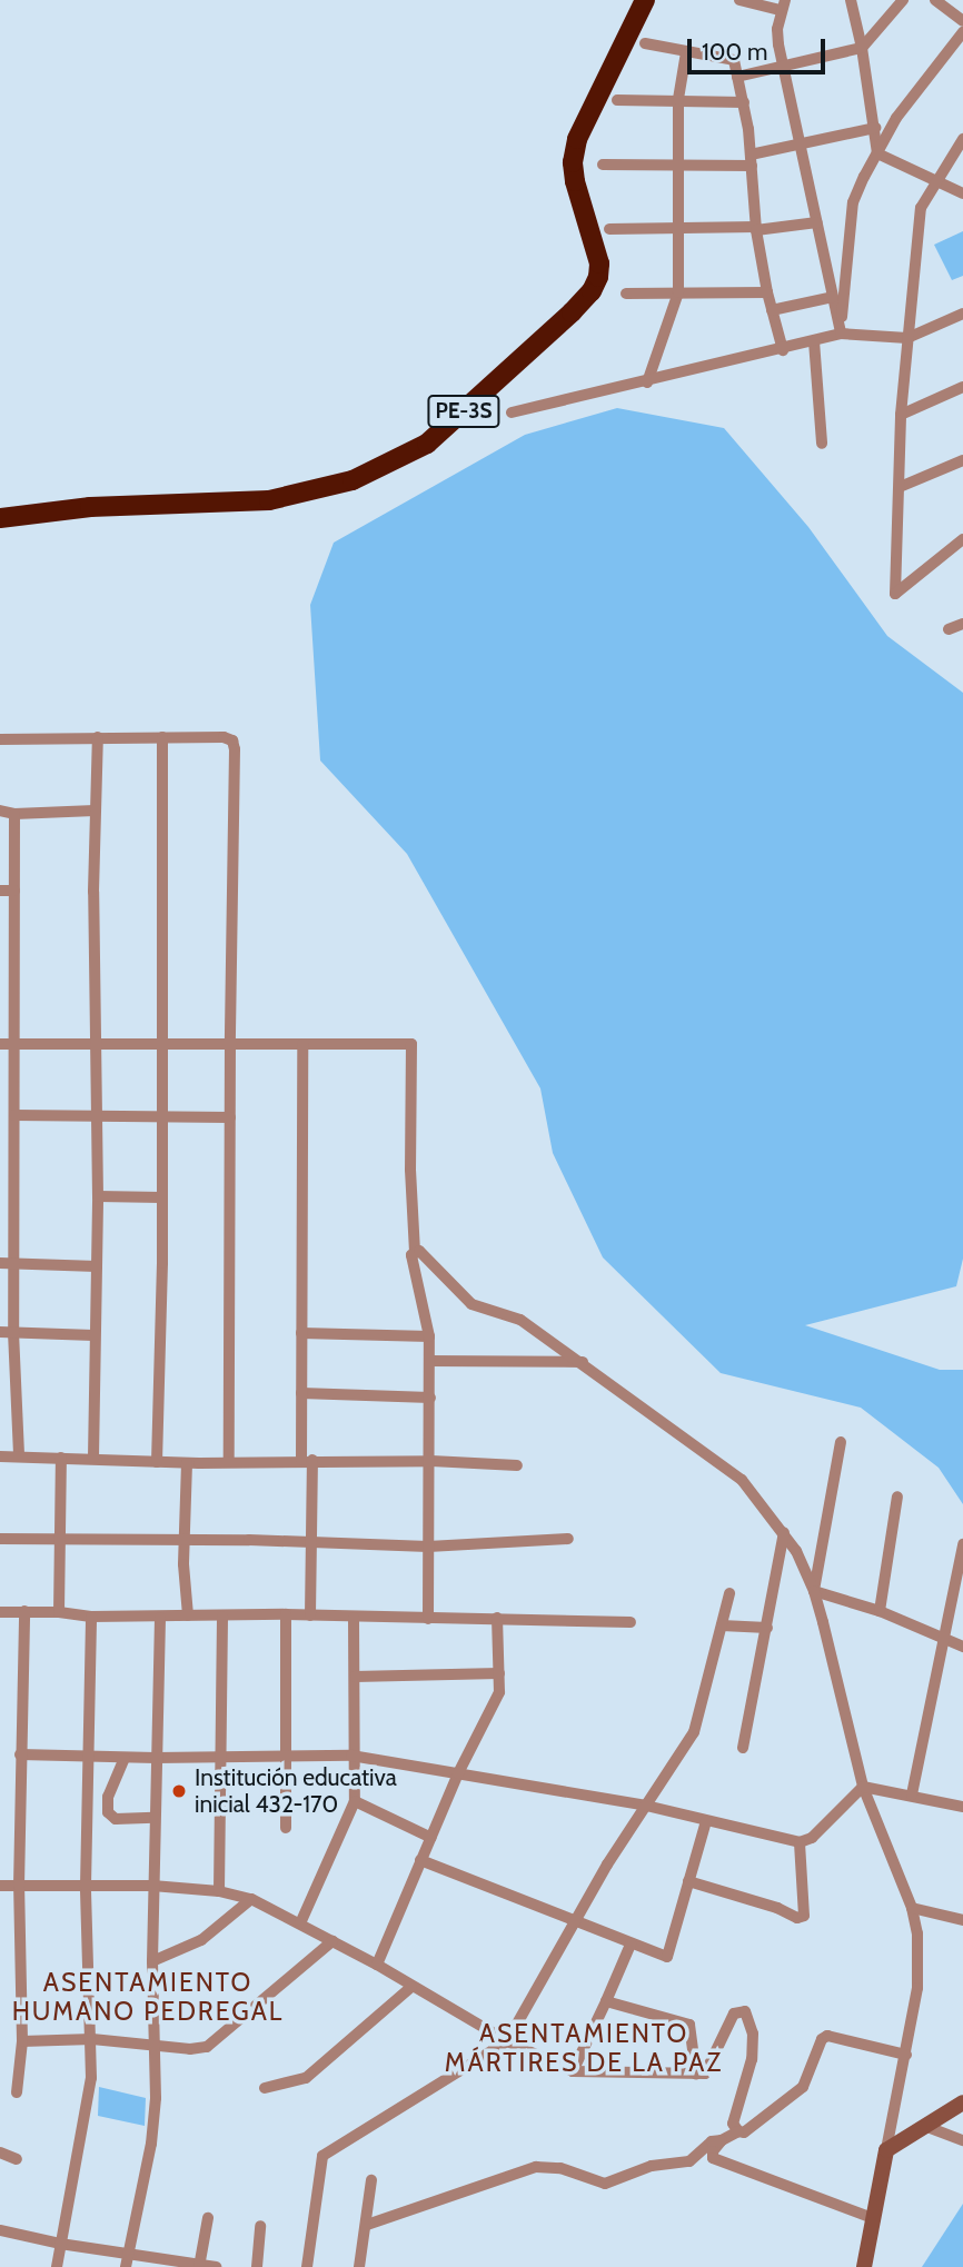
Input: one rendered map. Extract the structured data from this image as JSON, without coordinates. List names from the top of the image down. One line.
{"streets":{"highway":["PE-3S"]},"districts":["ASENTAMIENTO HUMANO PEDREGAL","ASENTAMIENTO MÁRTIRES DE LA PAZ"],"places":["Institución educativa inicial 432-170"],"scale_bar":"100 m"}
